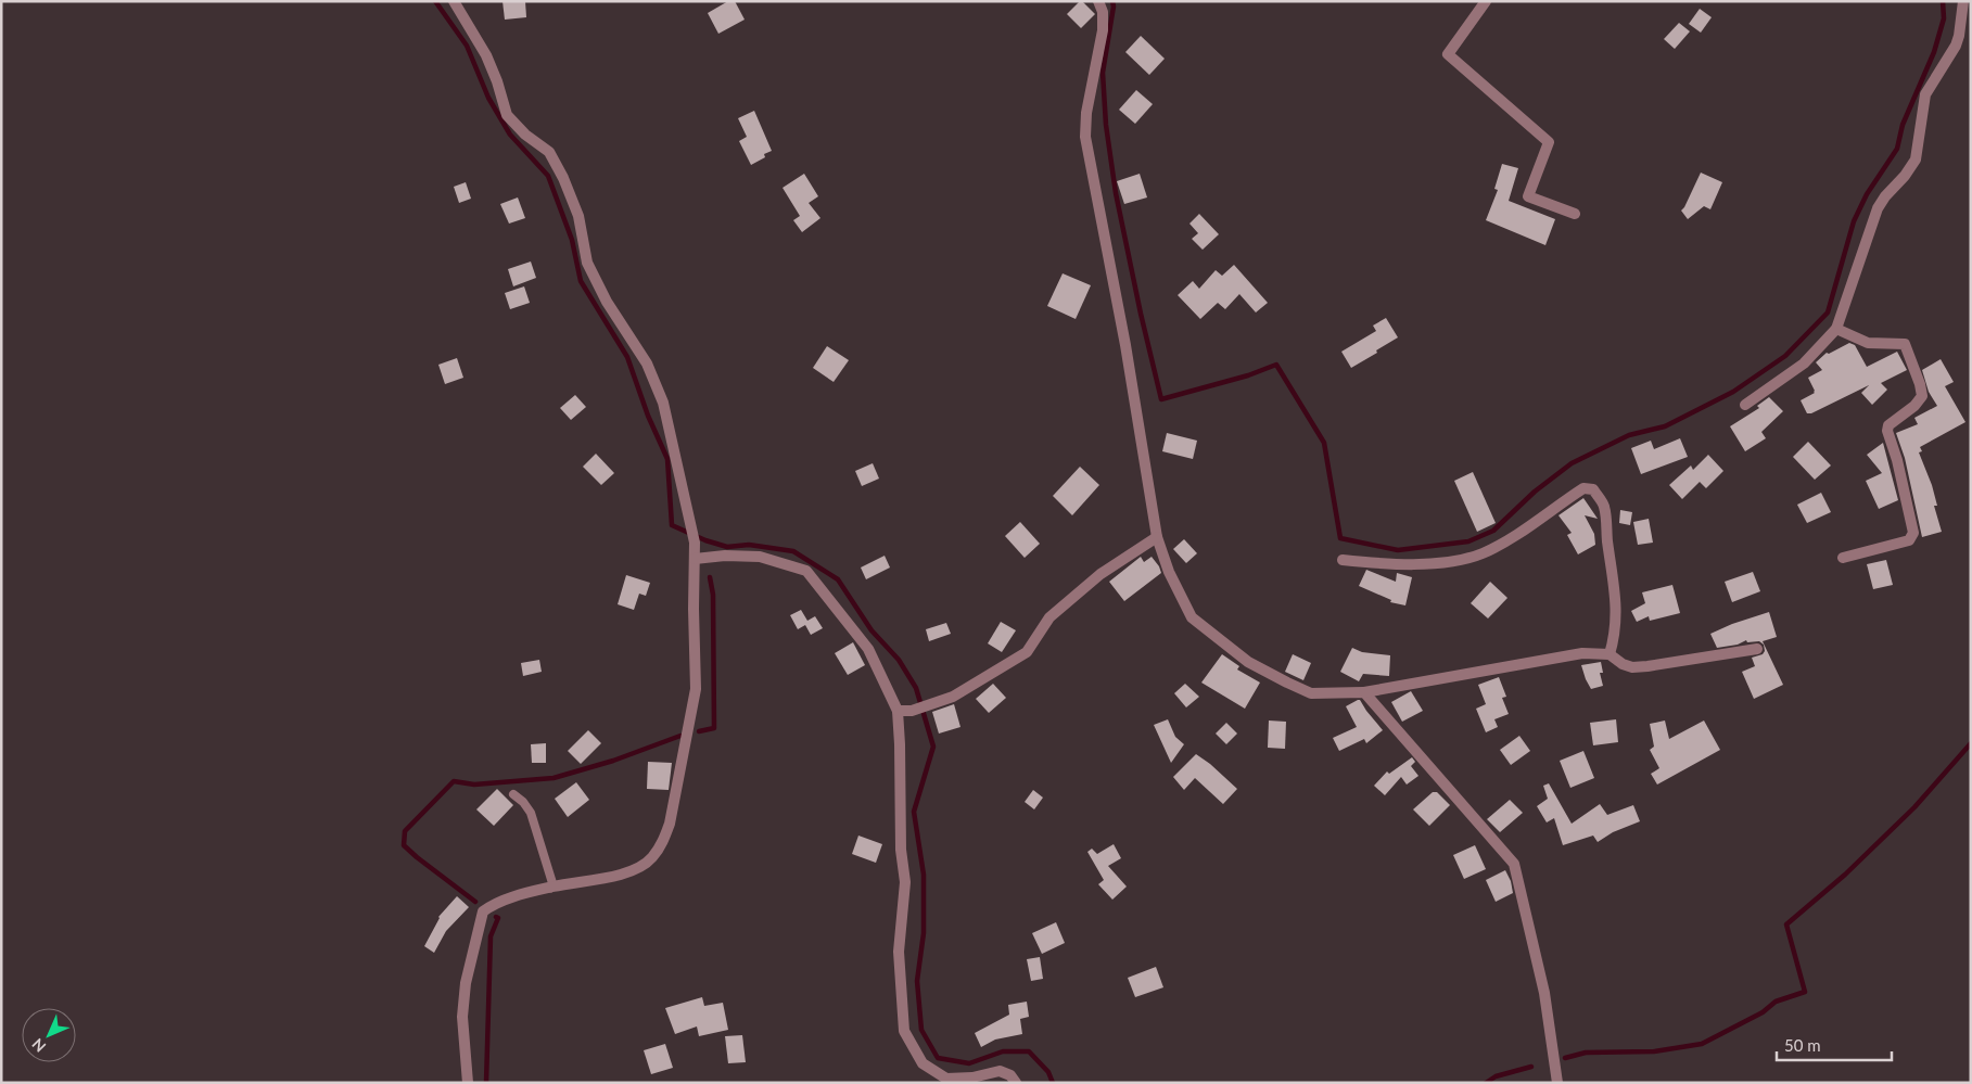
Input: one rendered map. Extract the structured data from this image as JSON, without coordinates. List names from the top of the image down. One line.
{"scale_bar":"50 m","north":"bottom left"}
